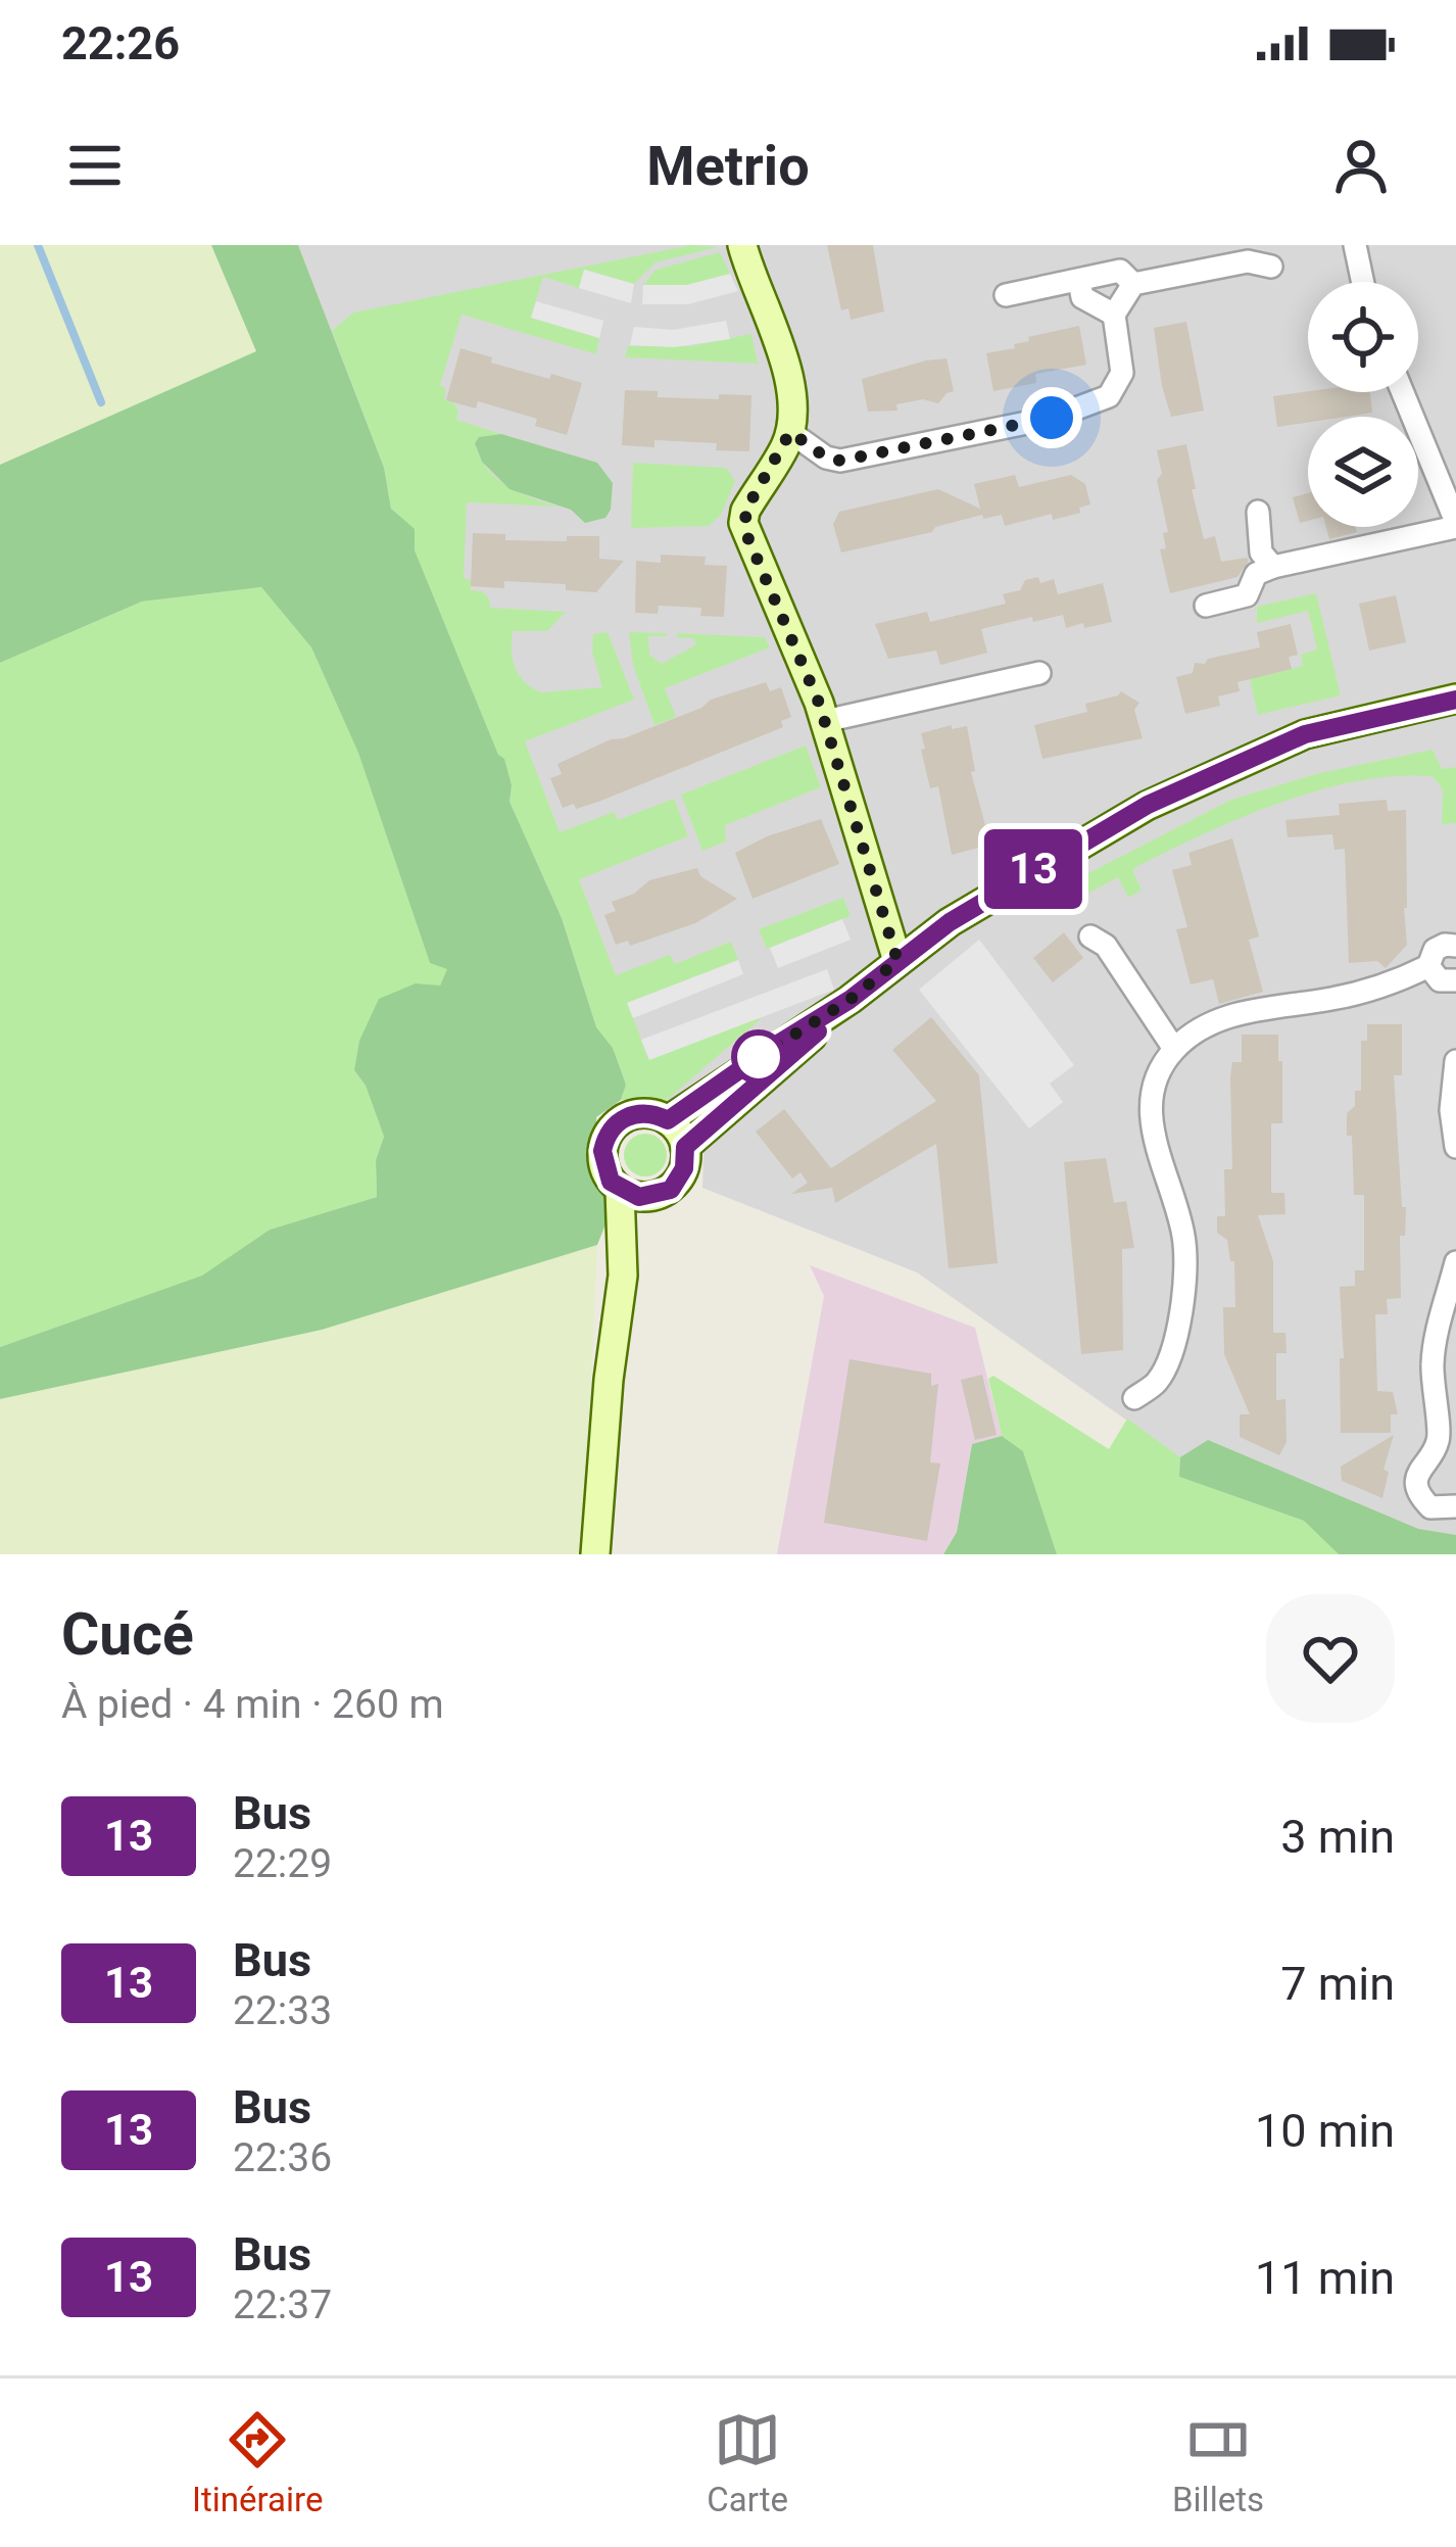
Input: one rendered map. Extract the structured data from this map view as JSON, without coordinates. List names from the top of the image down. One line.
{"lines":["bus line 13"],"page":{"status":"22:26","header":"Metrio","on_map":"13","heading":["Cucé","À pied · 4 min · 260 m"],"list":[{"mark":"13","name":"Bus","note":"22:29","value":"3 min"},{"mark":"13","name":"Bus","note":"22:33","value":"7 min"},{"mark":"13","name":"Bus","note":"22:36","value":"10 min"},{"mark":"13","name":"Bus","note":"22:37","value":"11 min"}],"tabs":["Itinéraire","Carte","Billets"]}}
